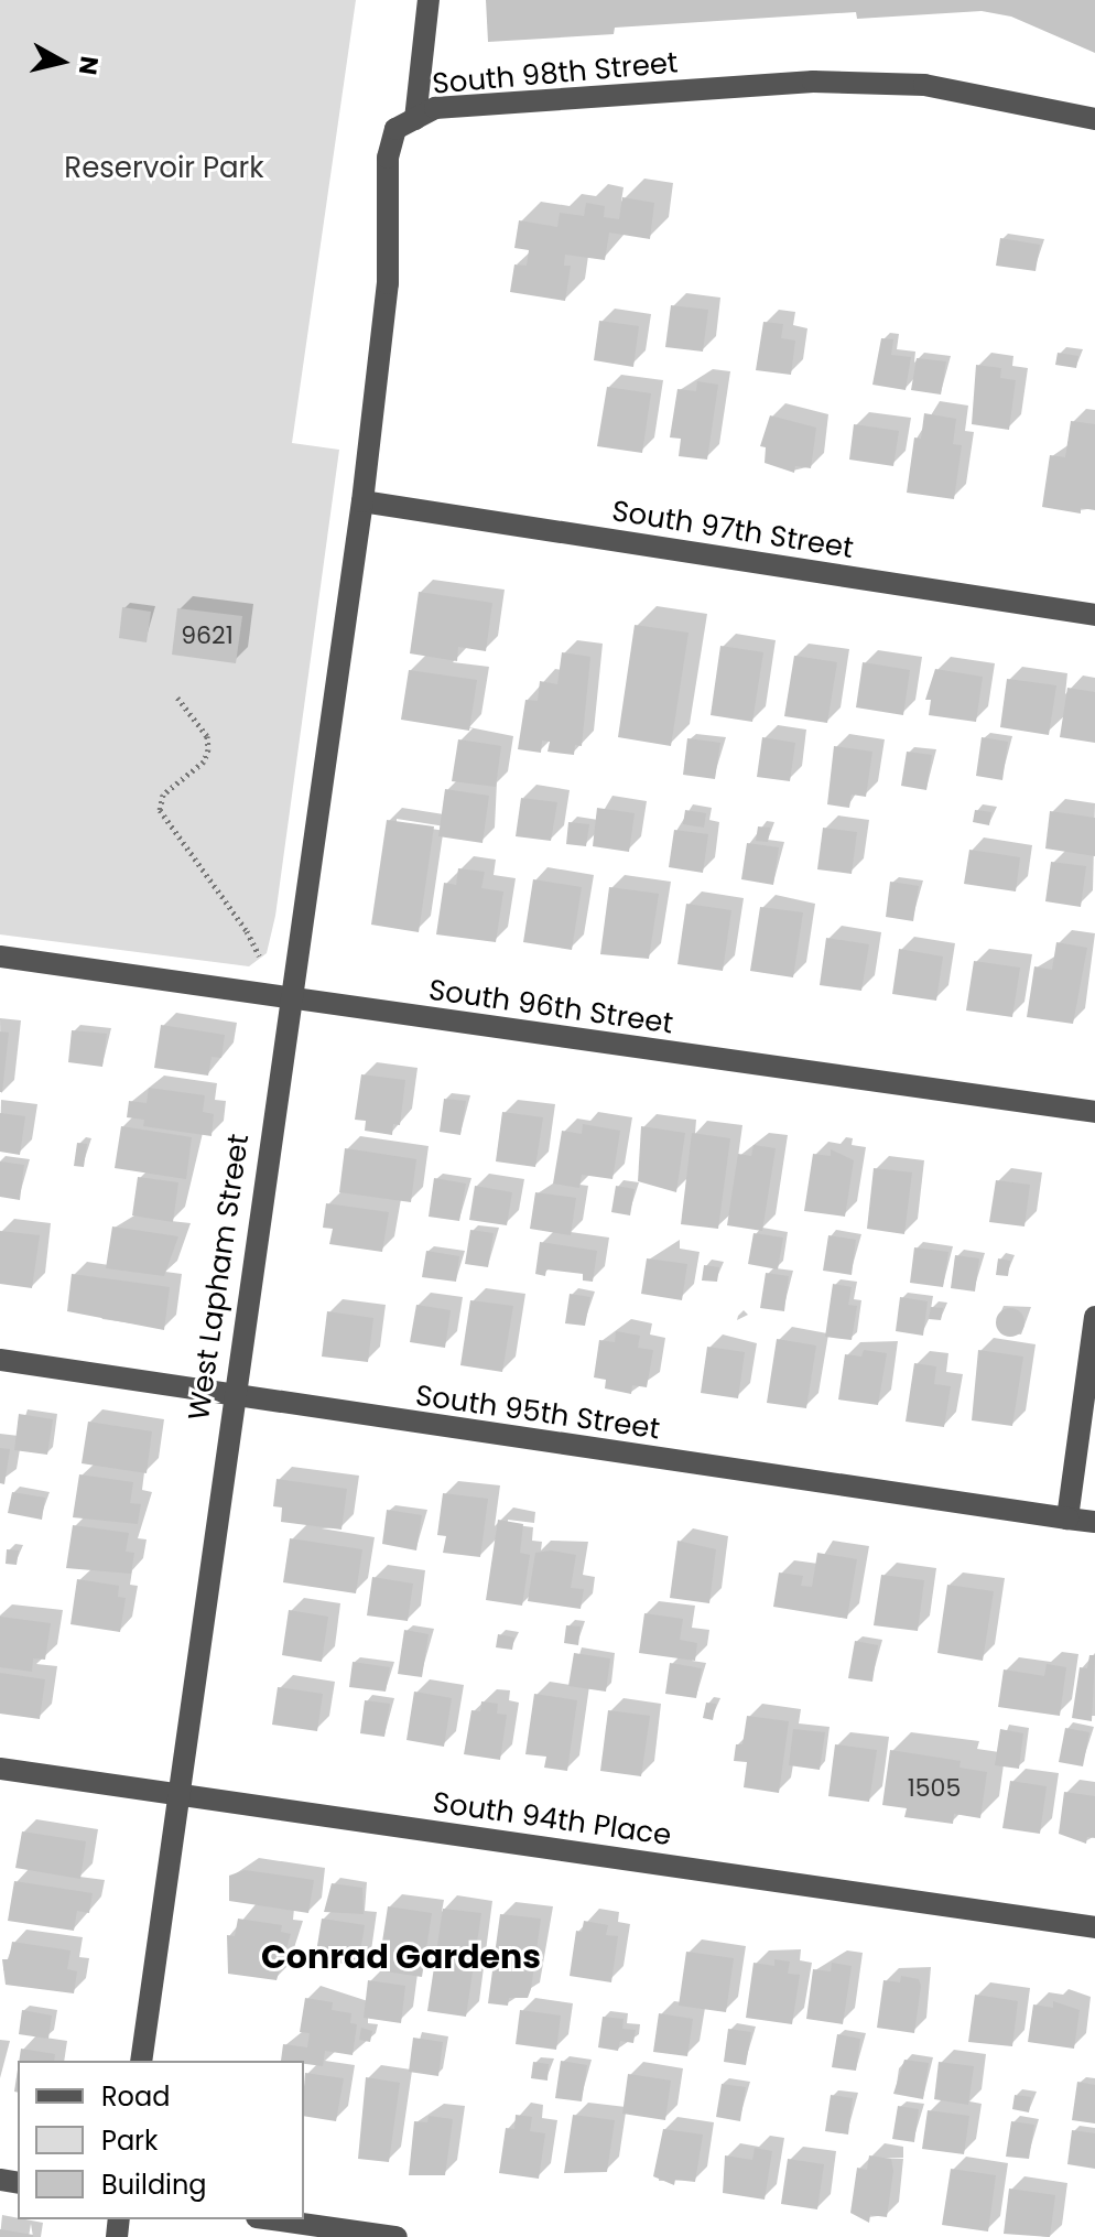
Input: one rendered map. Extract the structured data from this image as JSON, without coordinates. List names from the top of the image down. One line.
{"streets":{"street":["South 98th Street","South 97th Street","South 96th Street","West Lapham Street","South 95th Street","South 94th Place"]},"crossings":[["South 98th Street","South 97th Street"],["South 98th Street","West Lapham Street"],["South 97th Street","West Lapham Street"],["South 96th Street","West Lapham Street"],["West Lapham Street","South 95th Street"],["West Lapham Street","South 94th Place"]],"districts":["Conrad Gardens"],"parks":["Reservoir Park"],"house_numbers":["9621","1505"],"legend":["Road","Park","Building"],"north":"right"}
